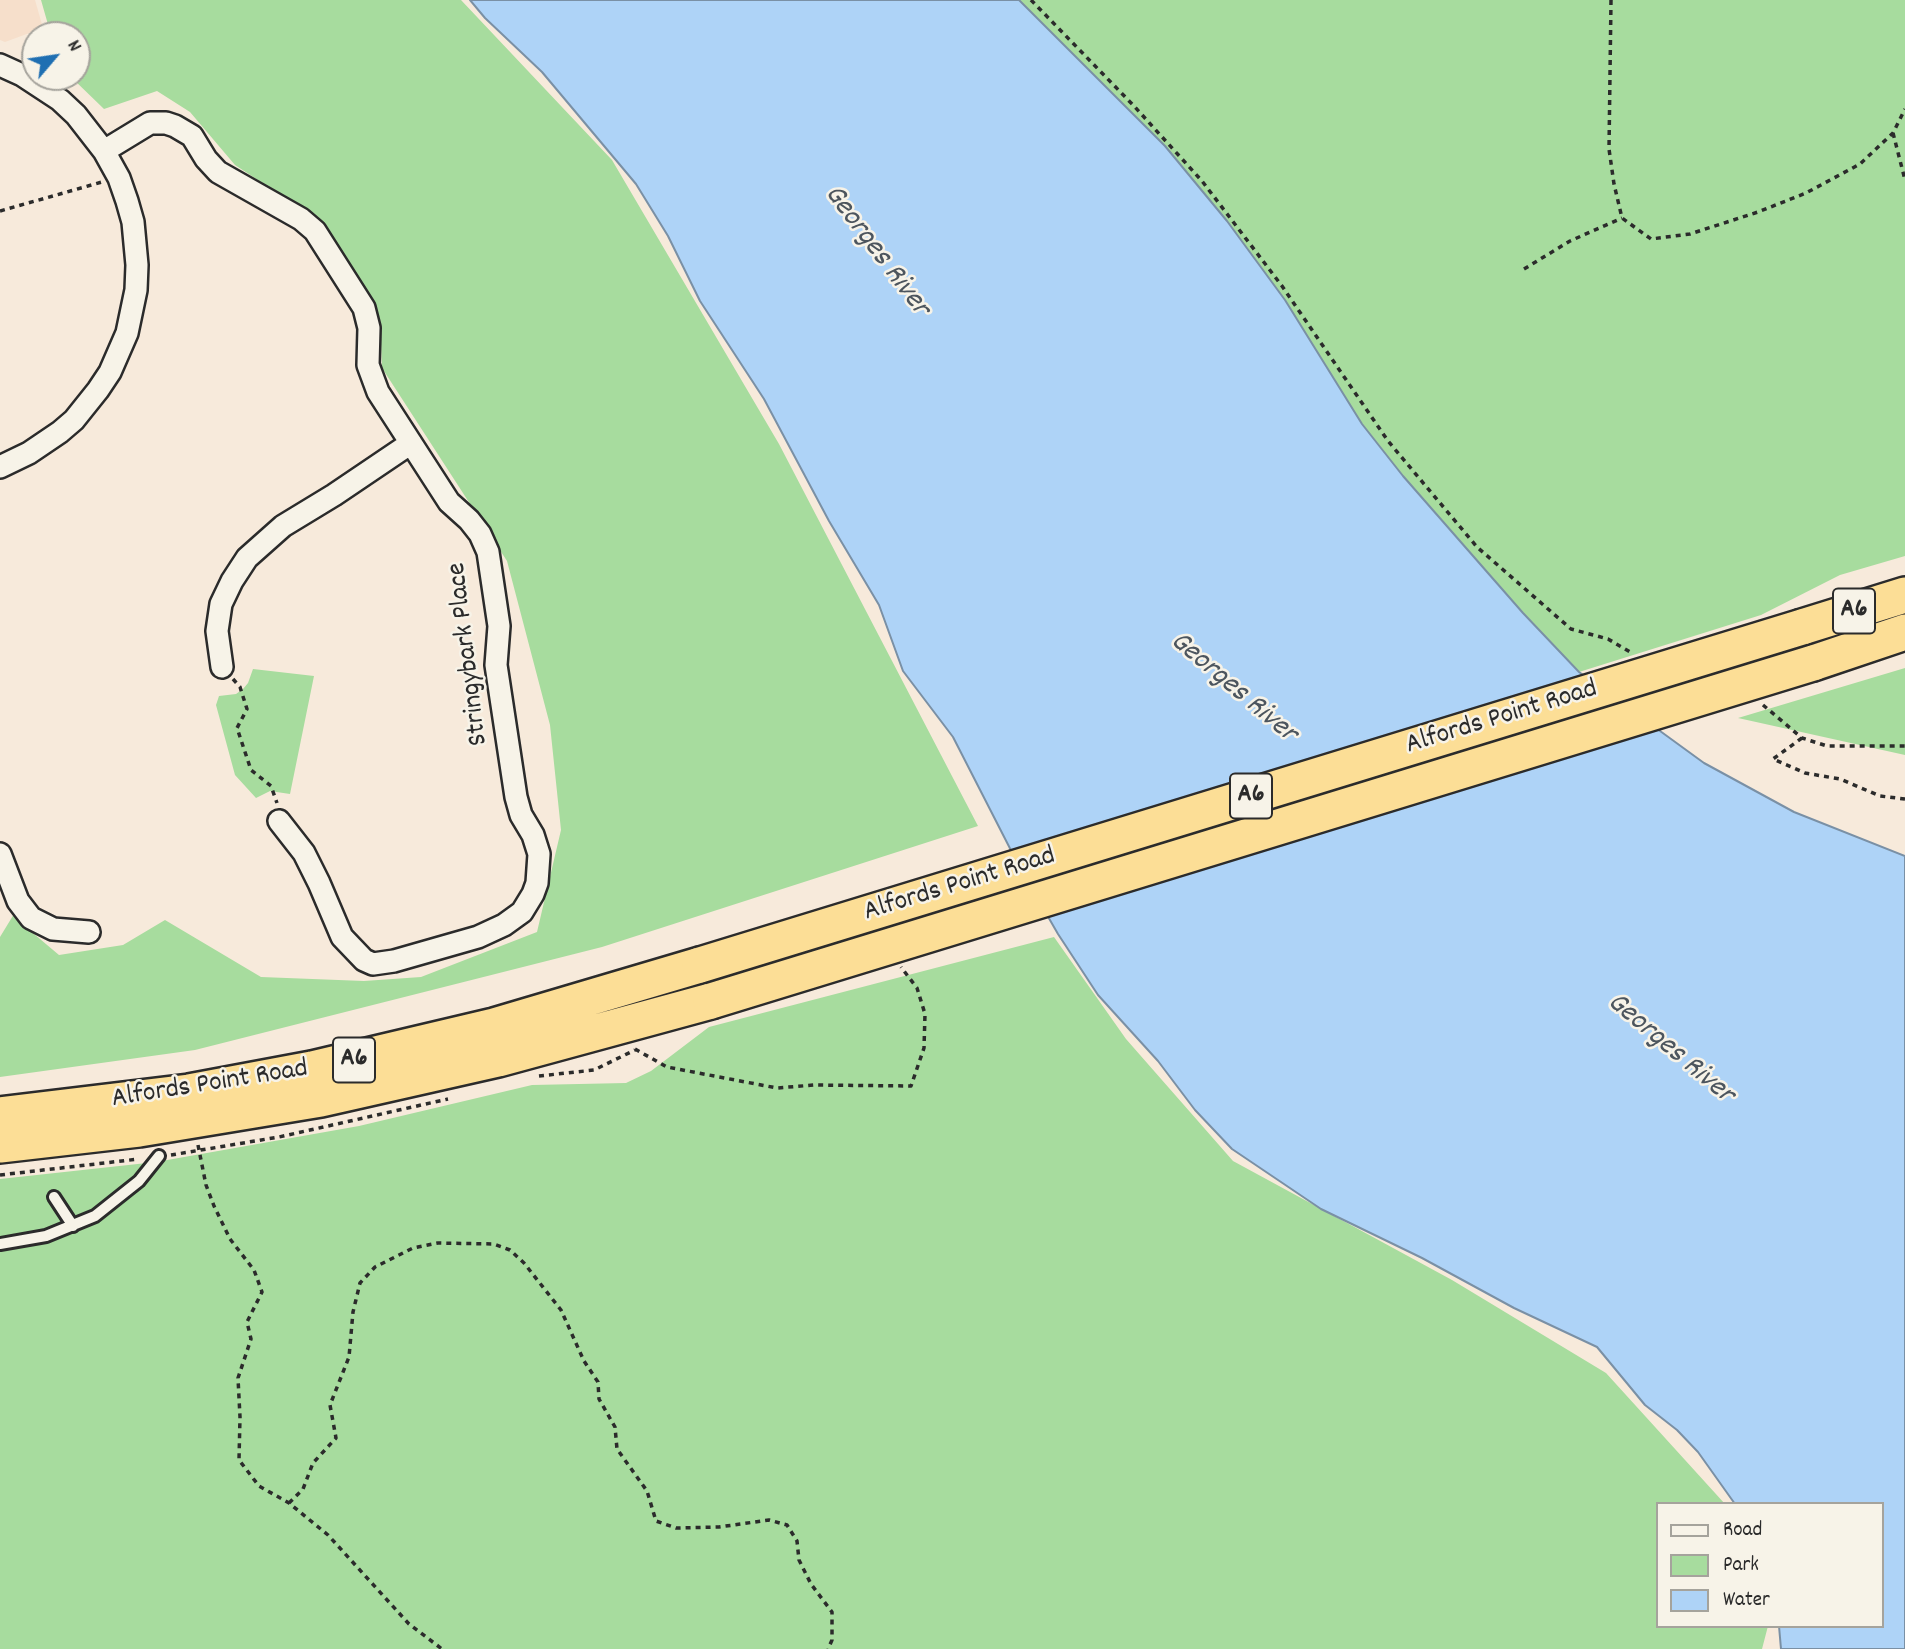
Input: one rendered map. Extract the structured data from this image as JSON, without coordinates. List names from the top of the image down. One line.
{"streets":{"highway":["A6","Alfords Point Road"],"street":["Stringybark Place"]},"water":["Georges River"],"legend":["Road","Park","Water"],"north":"top right"}
